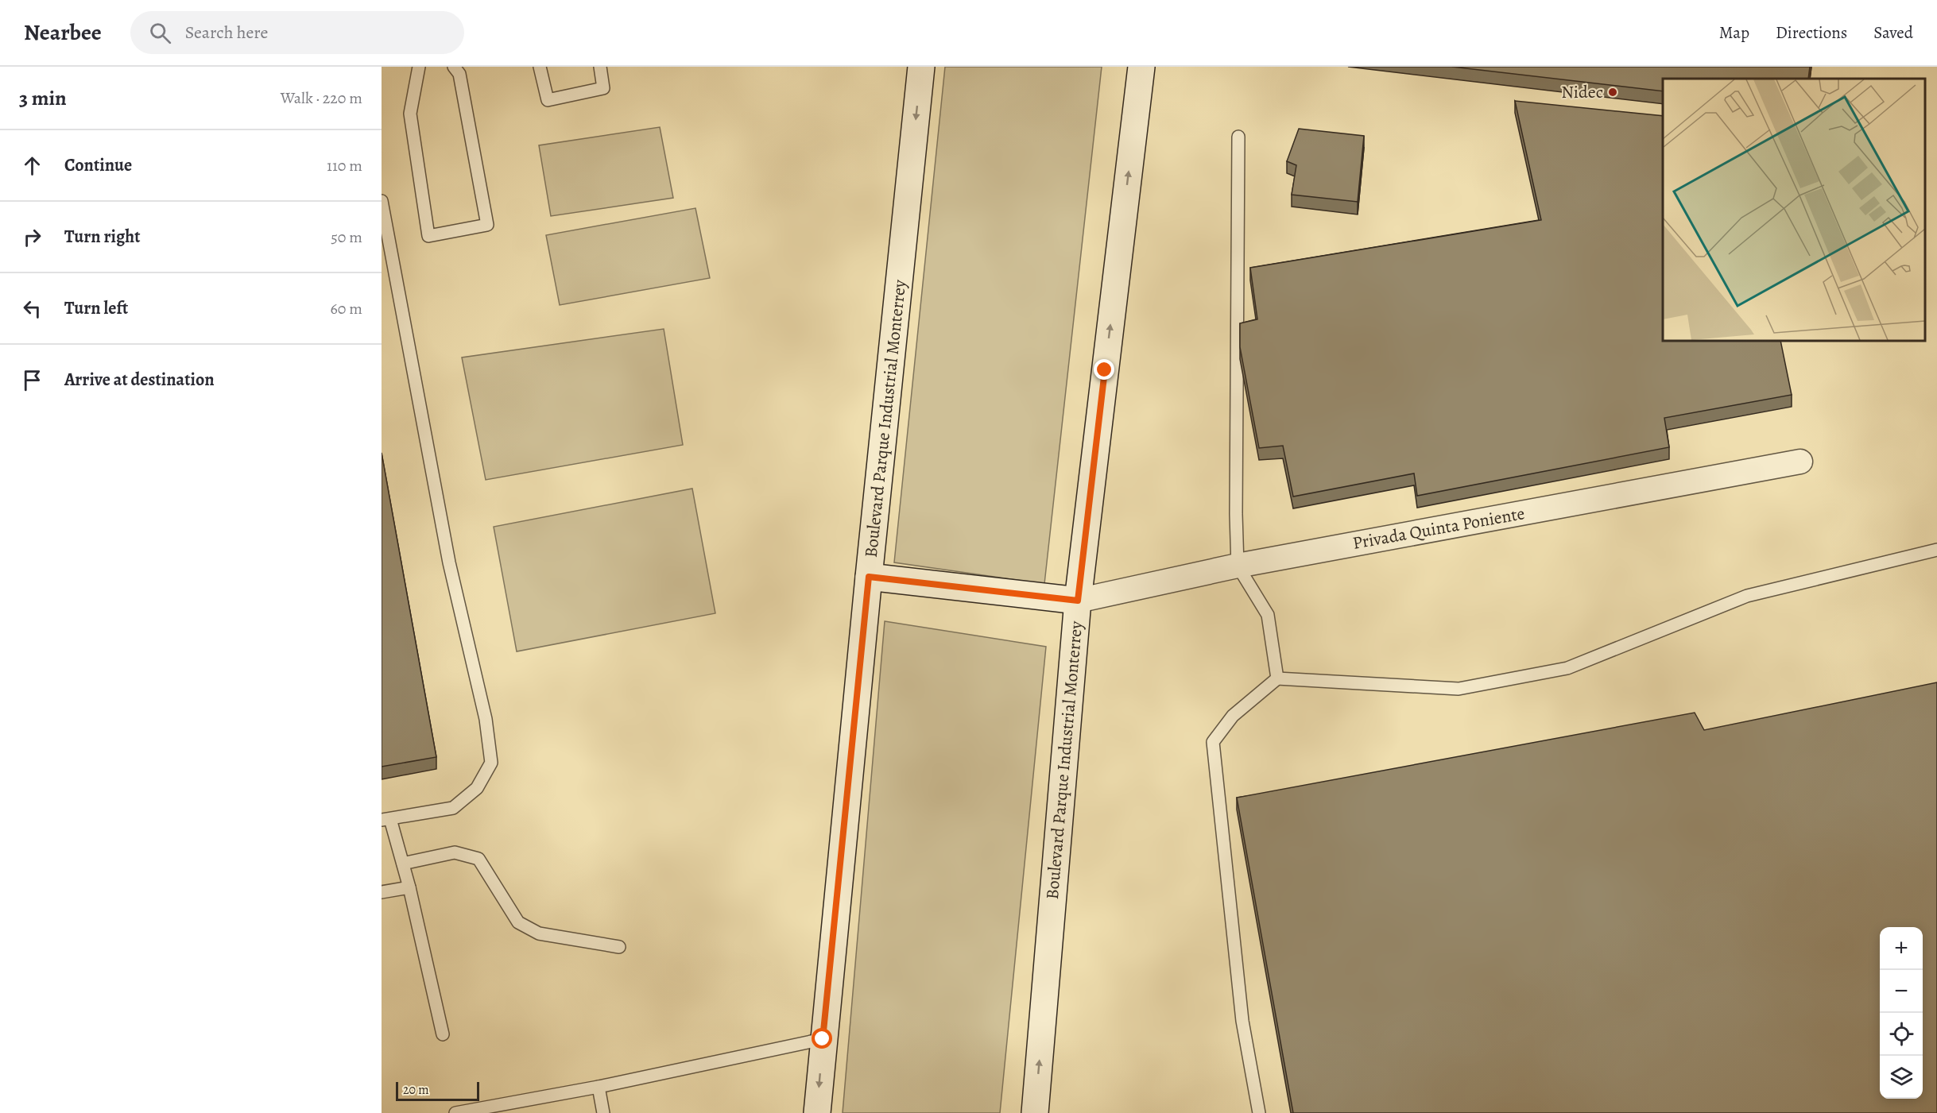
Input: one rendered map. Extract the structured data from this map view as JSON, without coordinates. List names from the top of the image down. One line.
{"streets":{"street":["Boulevard Parque Industrial Monterrey","Privada Quinta Poniente"]},"crossings":[["Boulevard Parque Industrial Monterrey","Privada Quinta Poniente"]],"places":["Nidec"],"scale_bar":"20 m","page":{"header":"Nearbee","search":"Search here","nav":["Map","Directions","Saved"],"heading":["3 min","Walk · 220 m"],"list":[["Continue","110 m"],["Turn right","50 m"],["Turn left","60 m"],"Arrive at destination"],"map_buttons":["+","−"],"scale":"20 m"}}
